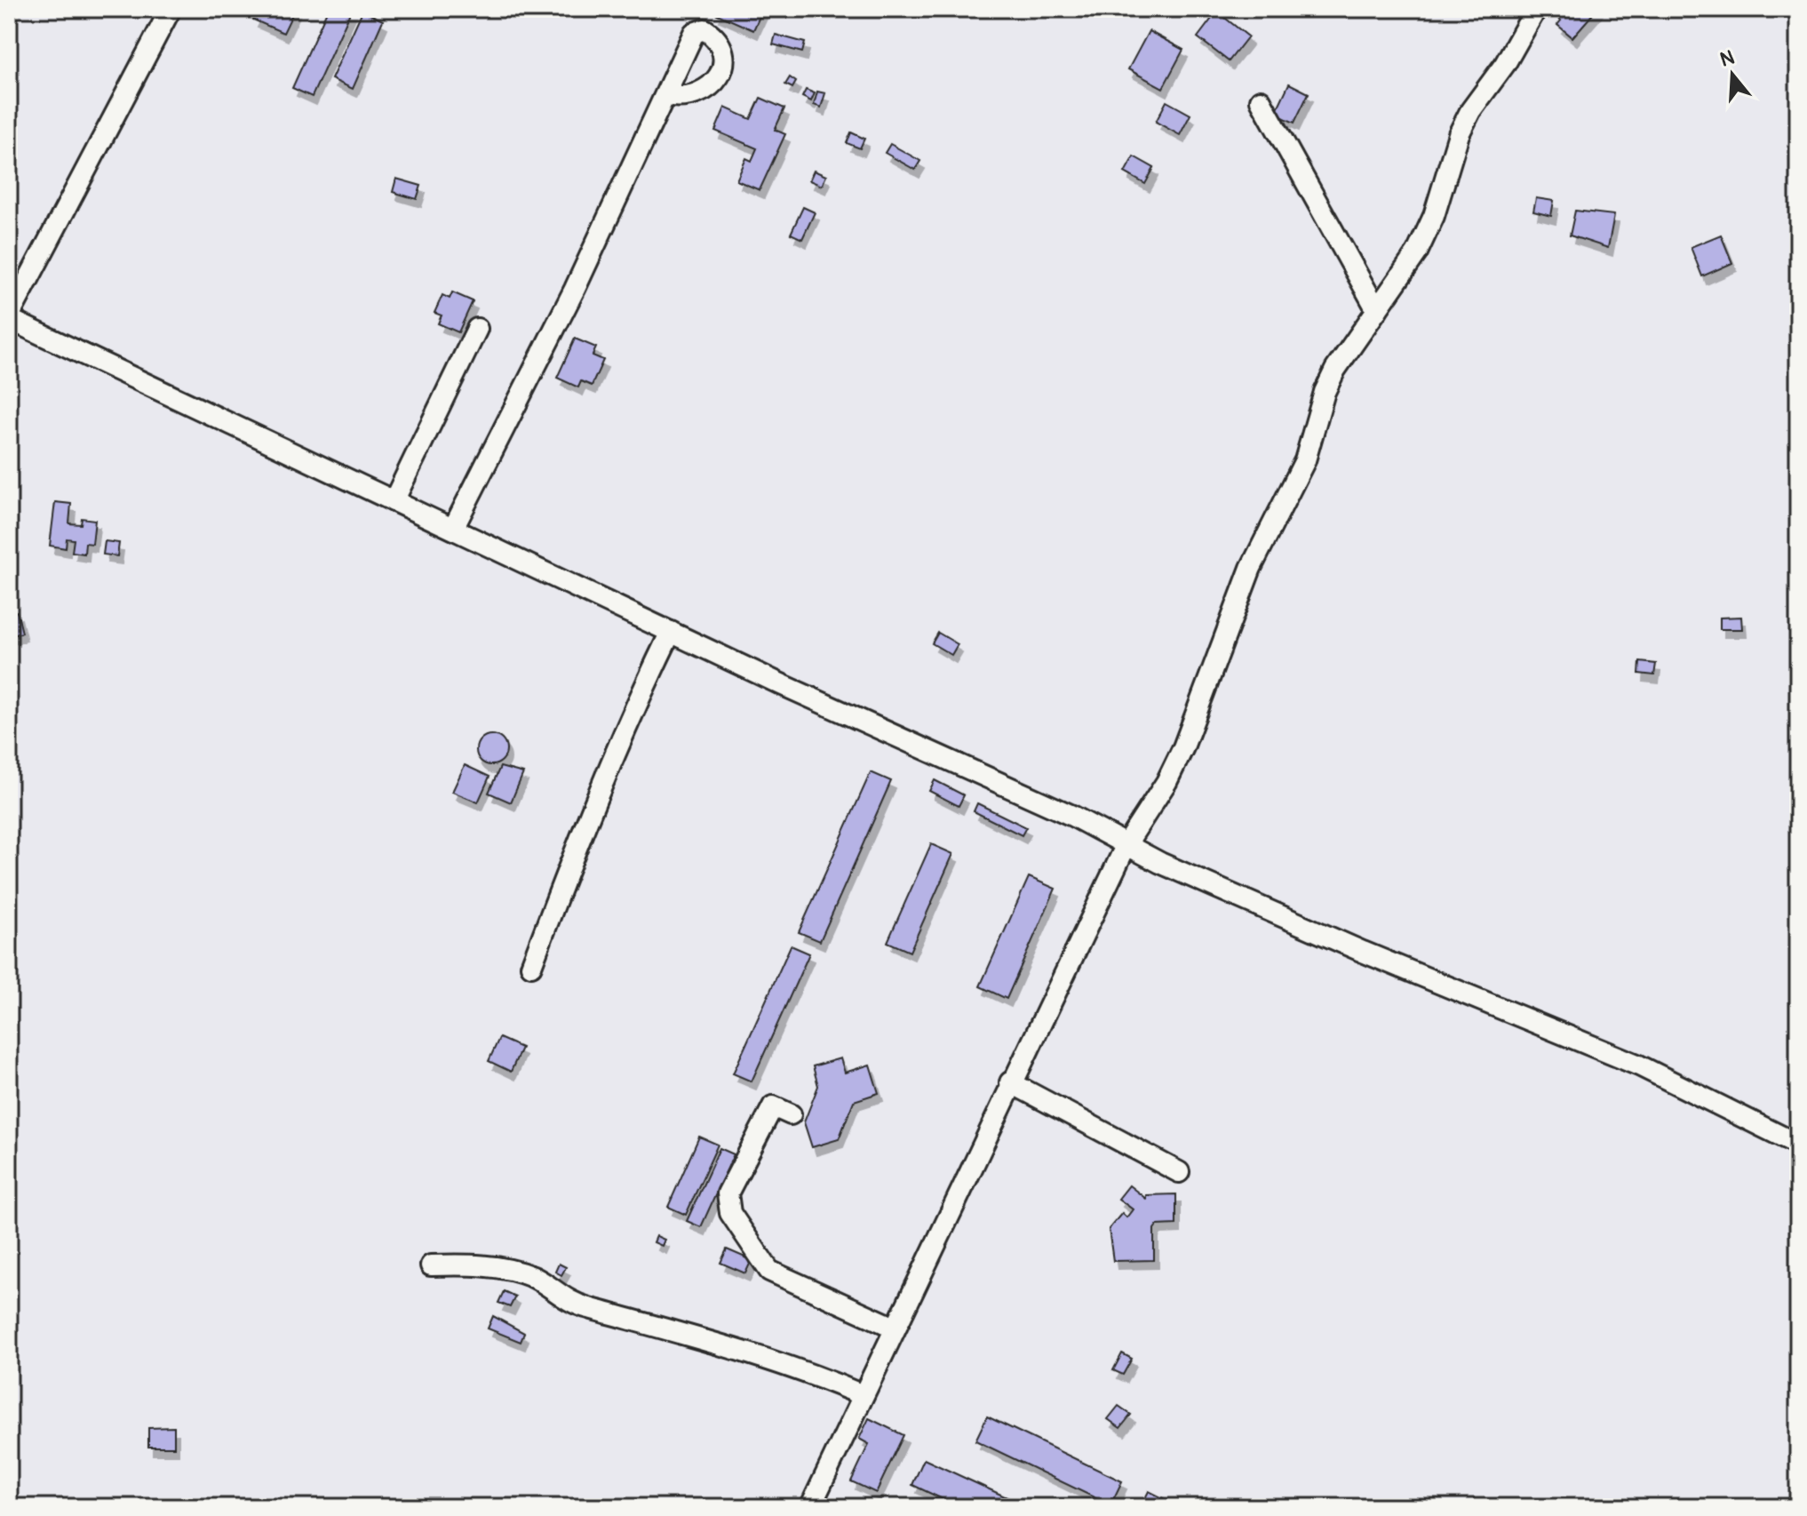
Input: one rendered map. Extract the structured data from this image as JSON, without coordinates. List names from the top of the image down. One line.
{"north":"top"}
